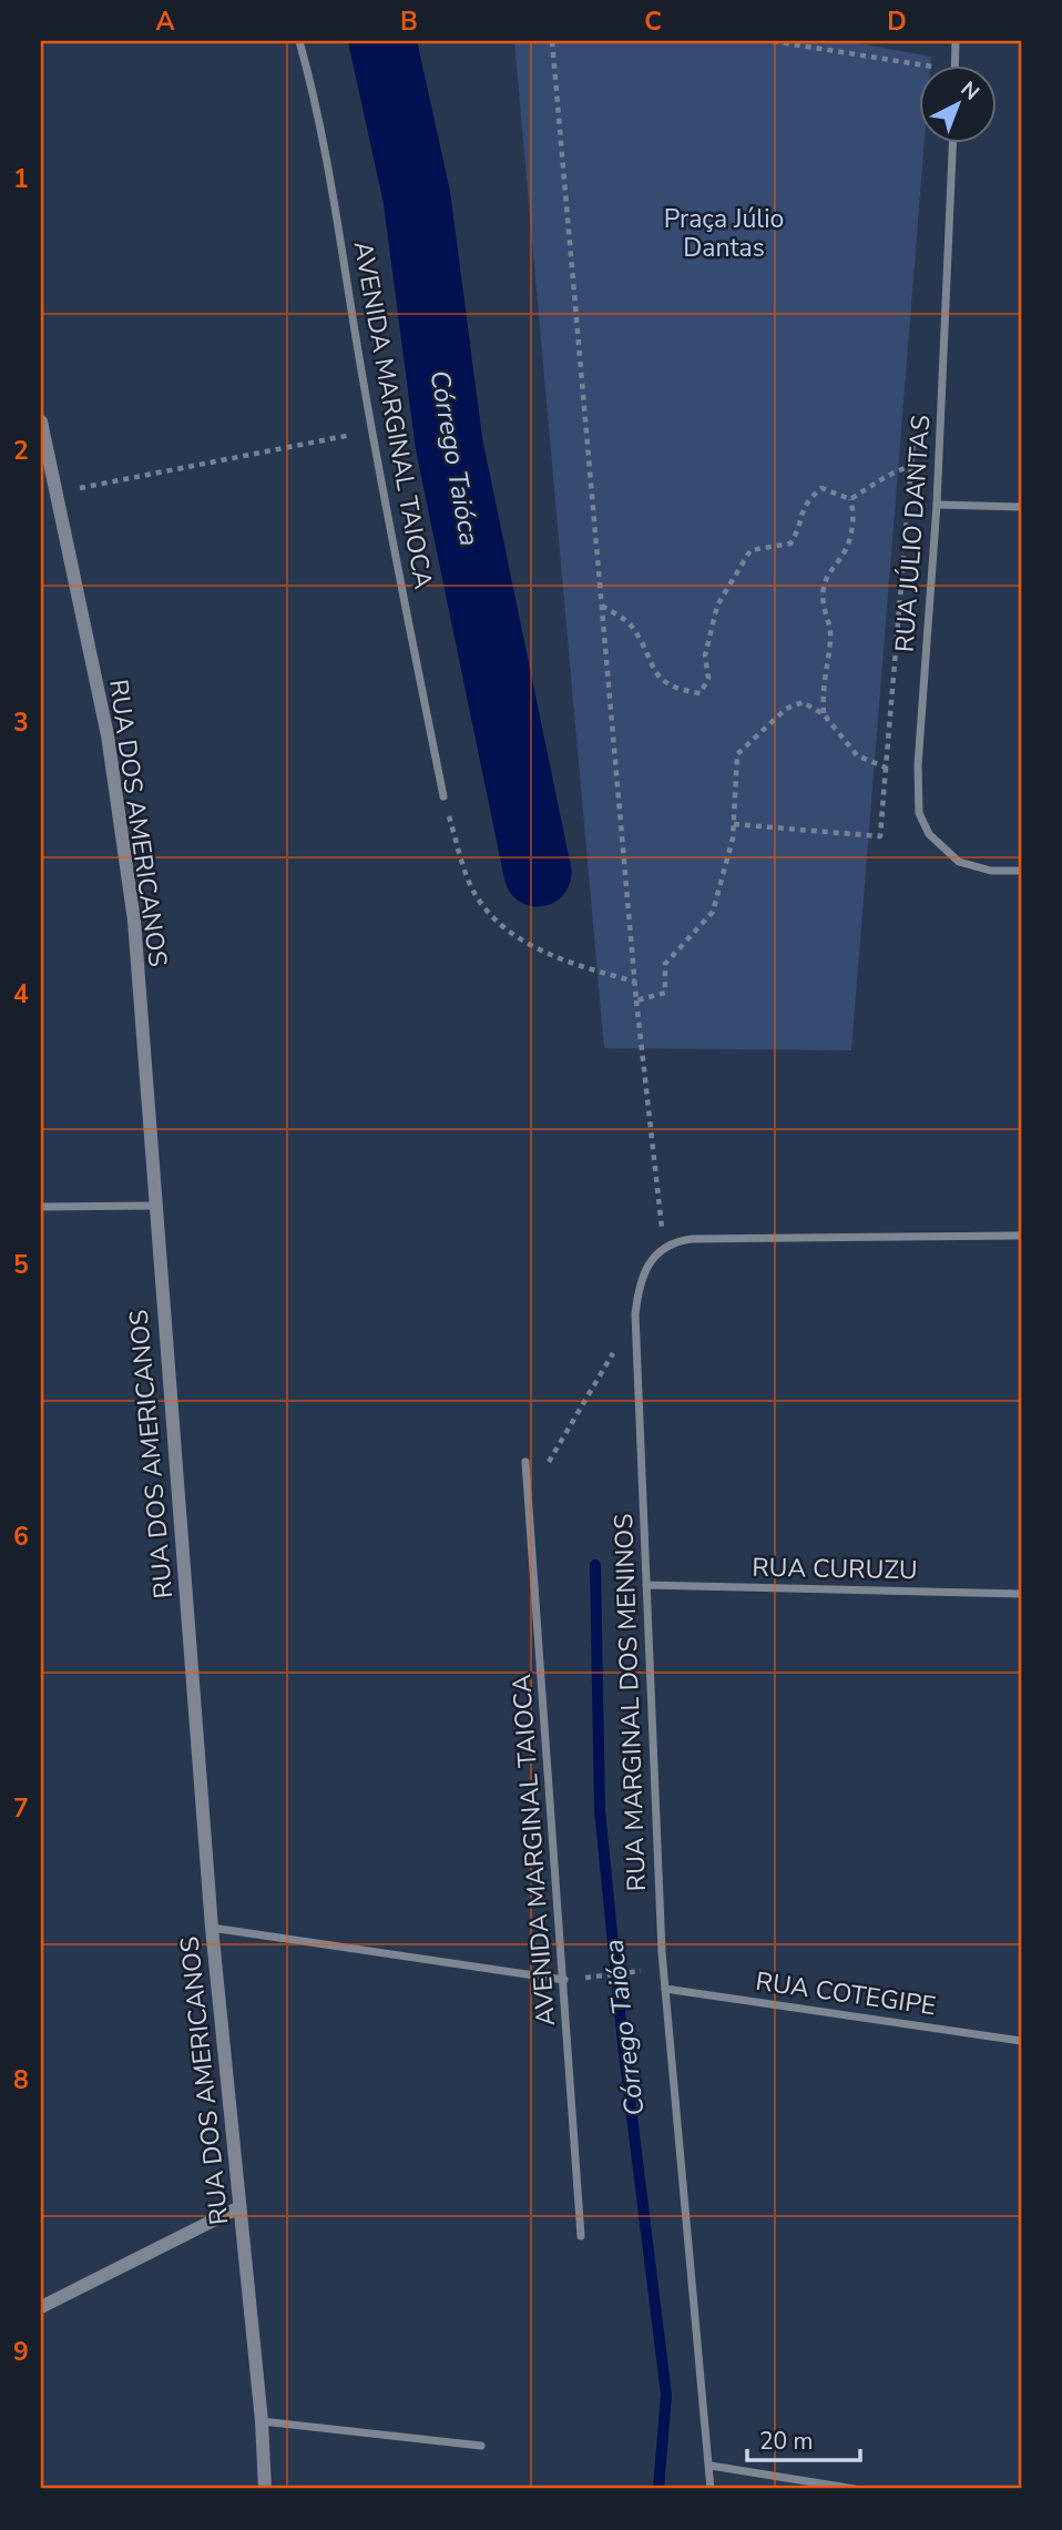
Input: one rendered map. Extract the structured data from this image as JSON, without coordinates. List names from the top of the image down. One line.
{"streets":{"street":["AVENIDA MARGINAL TAIOCA","RUA JÚLIO DANTAS","RUA DOS AMERICANOS","RUA CURUZU","RUA MARGINAL DOS MENINOS","RUA COTEGIPE"]},"crossings":[["RUA CURUZU","RUA MARGINAL DOS MENINOS"],["RUA MARGINAL DOS MENINOS","RUA COTEGIPE"]],"water":["Córrego Taióca"],"parks":["Praça Júlio Dantas"],"scale_bar":"20 m","north":"top right","grid":{"columns":["A","B","C","D"],"rows":["1","2","3","4","5","6","7","8","9"]}}
